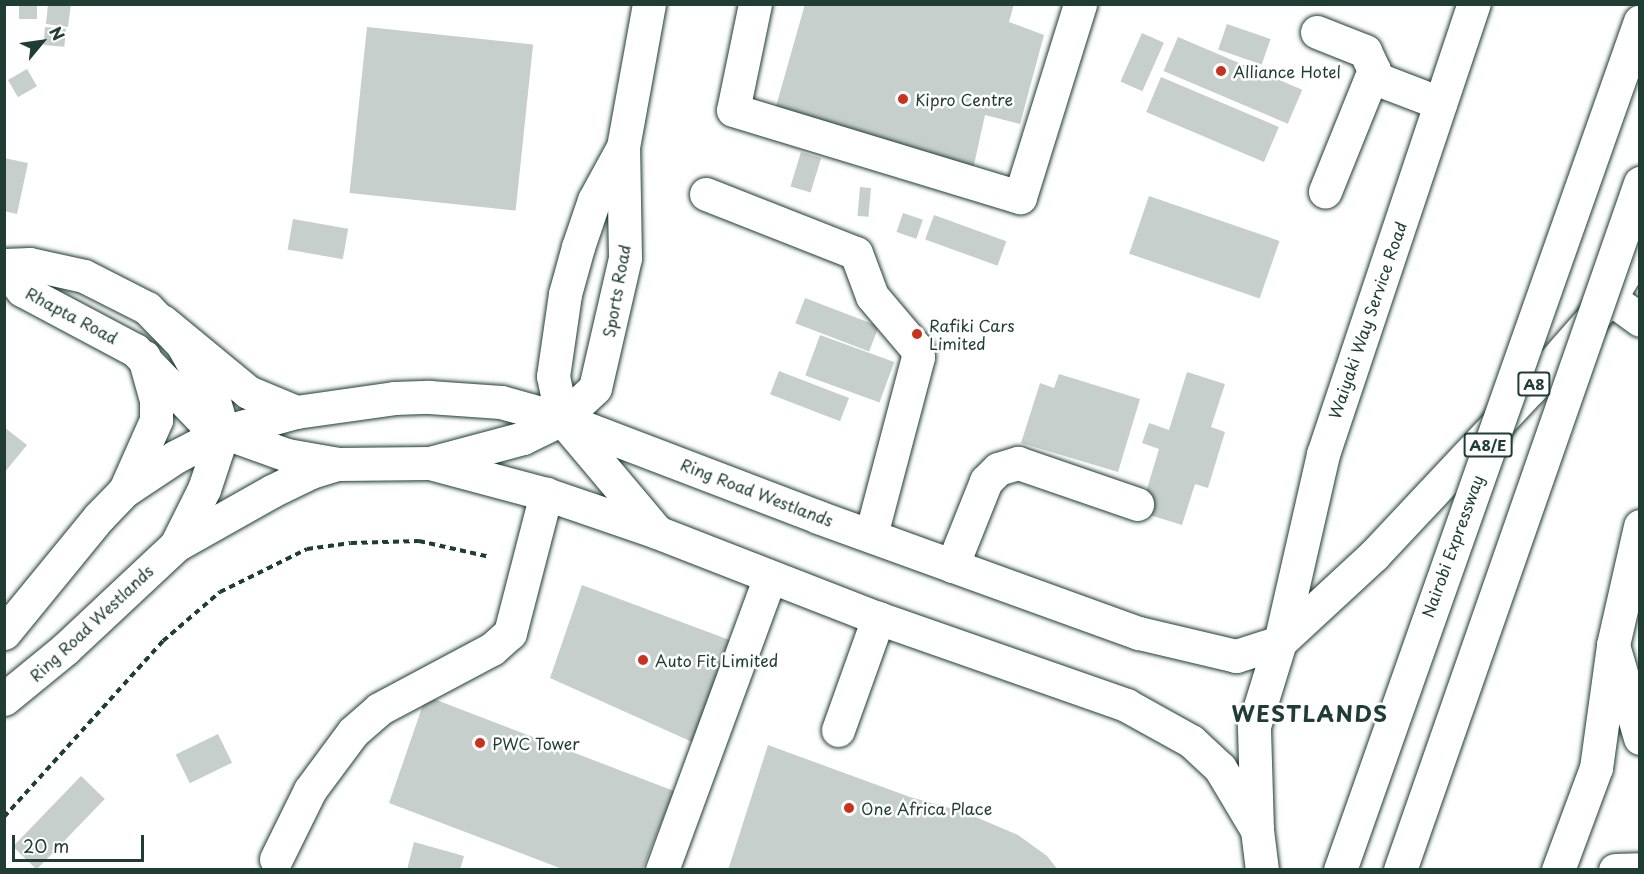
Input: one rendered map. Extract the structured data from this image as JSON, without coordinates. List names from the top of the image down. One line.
{"streets":{"main road":["Sports Road","Rhapta Road","Waiyaki Way Service Road","A8","A8/E","Ring Road Westlands","Nairobi Expressway"]},"crossings":[["Sports Road","Ring Road Westlands"],["Rhapta Road","Ring Road Westlands"],["Waiyaki Way Service Road","A8"],["Waiyaki Way Service Road","Ring Road Westlands"],["A8","Ring Road Westlands"]],"districts":["WESTLANDS"],"places":["Alliance Hotel","Kipro Centre","Rafiki Cars Limited","Auto Fit Limited","PWC Tower","One Africa Place"],"scale_bar":"20 m","north":"top right"}
